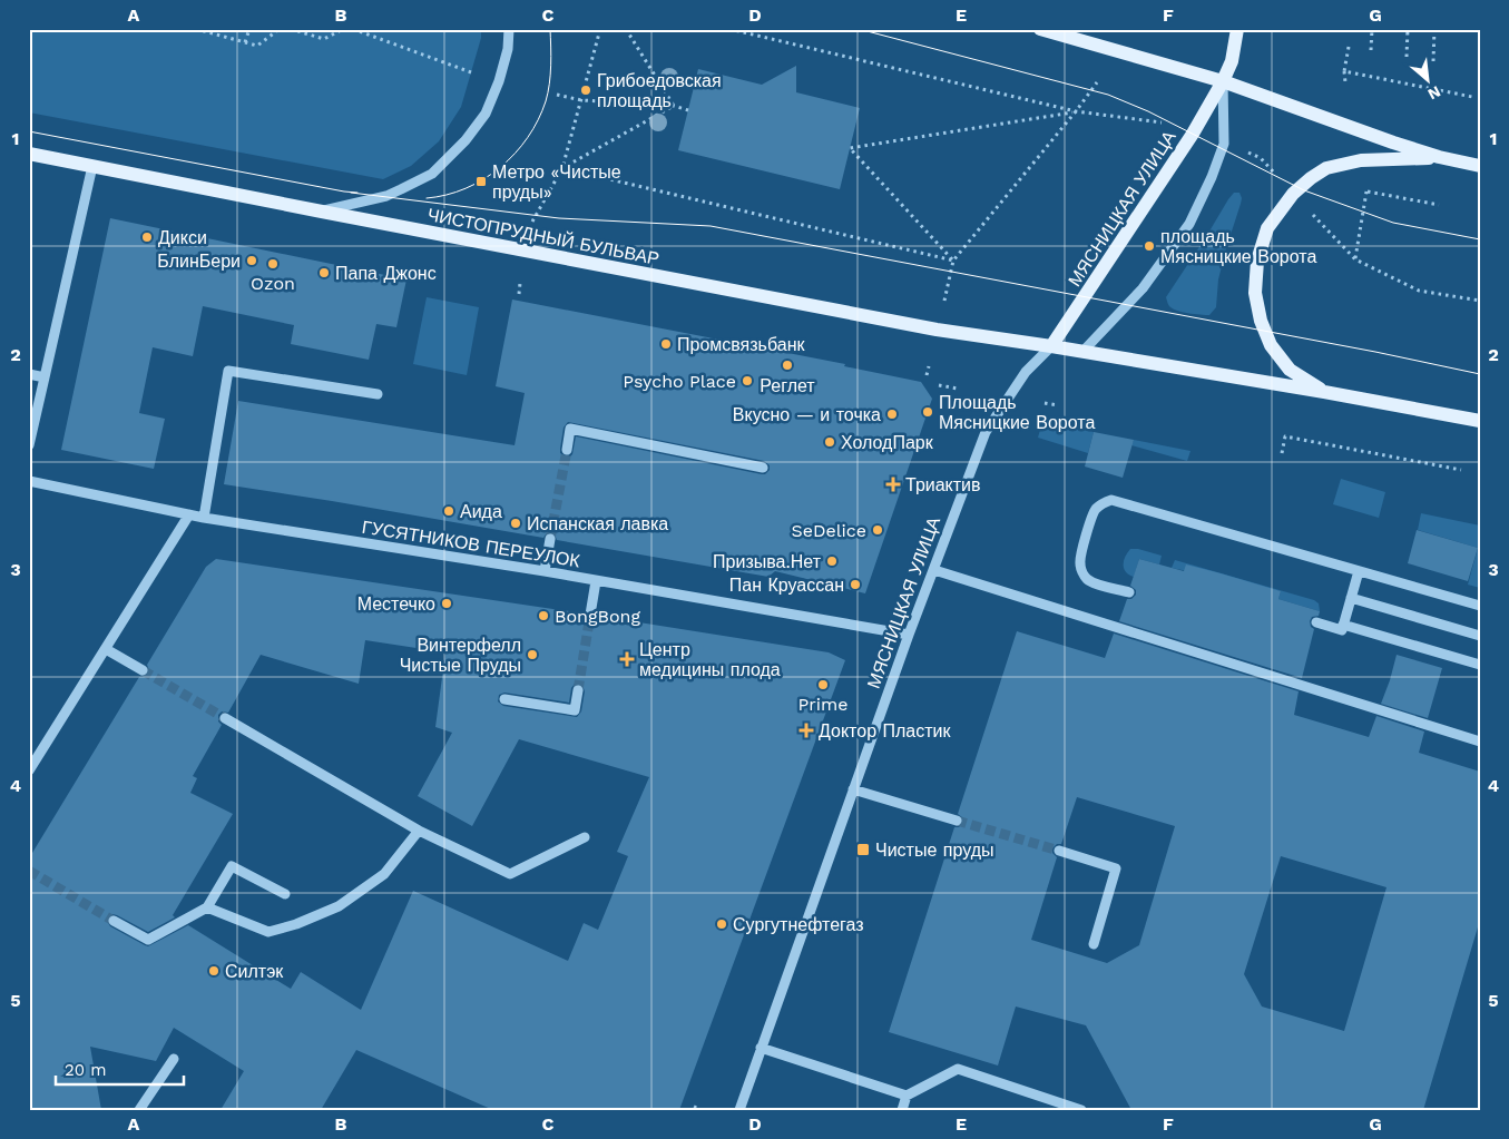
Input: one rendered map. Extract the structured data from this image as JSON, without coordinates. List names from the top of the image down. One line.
{"streets":{"main road":["МЯСНИЦКАЯ УЛИЦА","ЧИСТОПРУДНЫЙ БУЛЬВАР"],"street":["ГУСЯТНИКОВ ПЕРЕУЛОК"]},"crossings":[["МЯСНИЦКАЯ УЛИЦА","ЧИСТОПРУДНЫЙ БУЛЬВАР"],["МЯСНИЦКАЯ УЛИЦА","ГУСЯТНИКОВ ПЕРЕУЛОК"]],"places":{"other":["Грибоедовская площадь","Дикси","площадь Мясницкие Ворота","БлинБери","Ozon","Папа Джонс","Промсвязьбанк","Реглет","Psycho Place","Площадь Мясницкие Ворота","Вкусно — и точка","ХолодПарк","Аида","Испанская лавка","SeDelice","Призыва.Нет","Пан Круассан","Местечко","BongBong","Винтерфелл Чистые Пруды","Prime","Сургутнефтегаз","Силтэк"],"transit":["Метро «Чистые пруды»","Чистые пруды"],"health":["Триактив","Центр медицины плода","Доктор Пластик"]},"scale_bar":"20 m","north":"bottom right","grid":{"columns":["A","B","C","D","E","F","G"],"rows":["1","2","3","4","5"]}}
